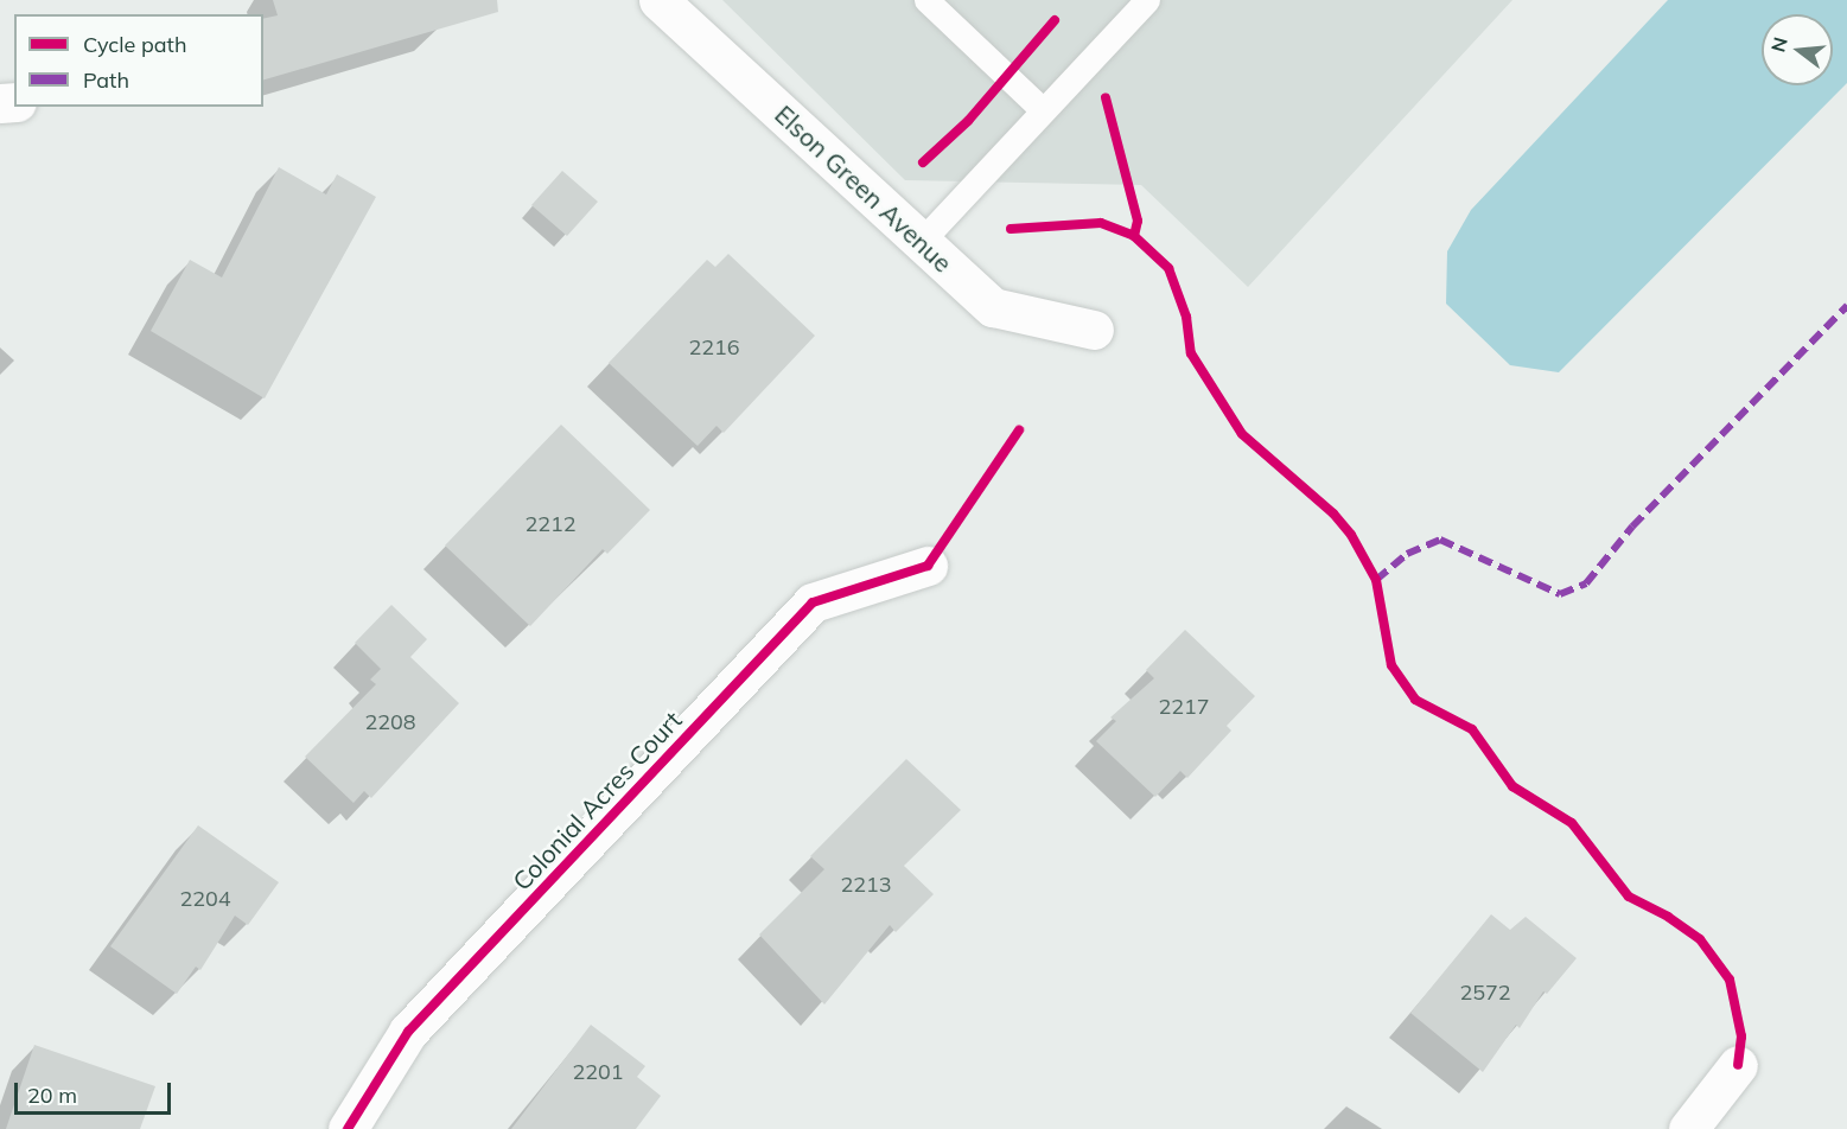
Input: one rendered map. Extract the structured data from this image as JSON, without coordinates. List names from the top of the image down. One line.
{"streets":{"street":["Elson Green Avenue","Colonial Acres Court"]},"house_numbers":["2216","2212","2217","2208","2213","2204","2572","2201"],"legend":["Cycle path","Path"],"scale_bar":"20 m","north":"left"}
